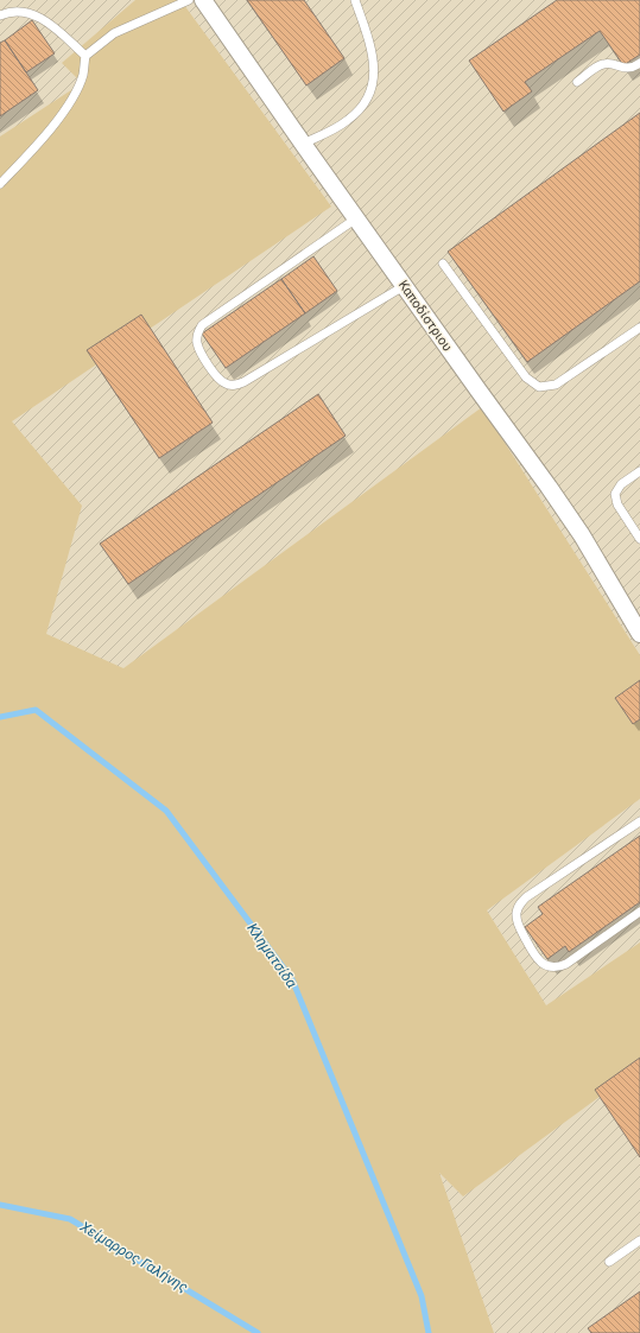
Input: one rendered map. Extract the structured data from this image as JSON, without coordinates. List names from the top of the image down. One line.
{"streets":{"street":["Καποδίστριου"]},"water":["Κληματσίδα","Χείμαρρος Γαλήνης"]}
